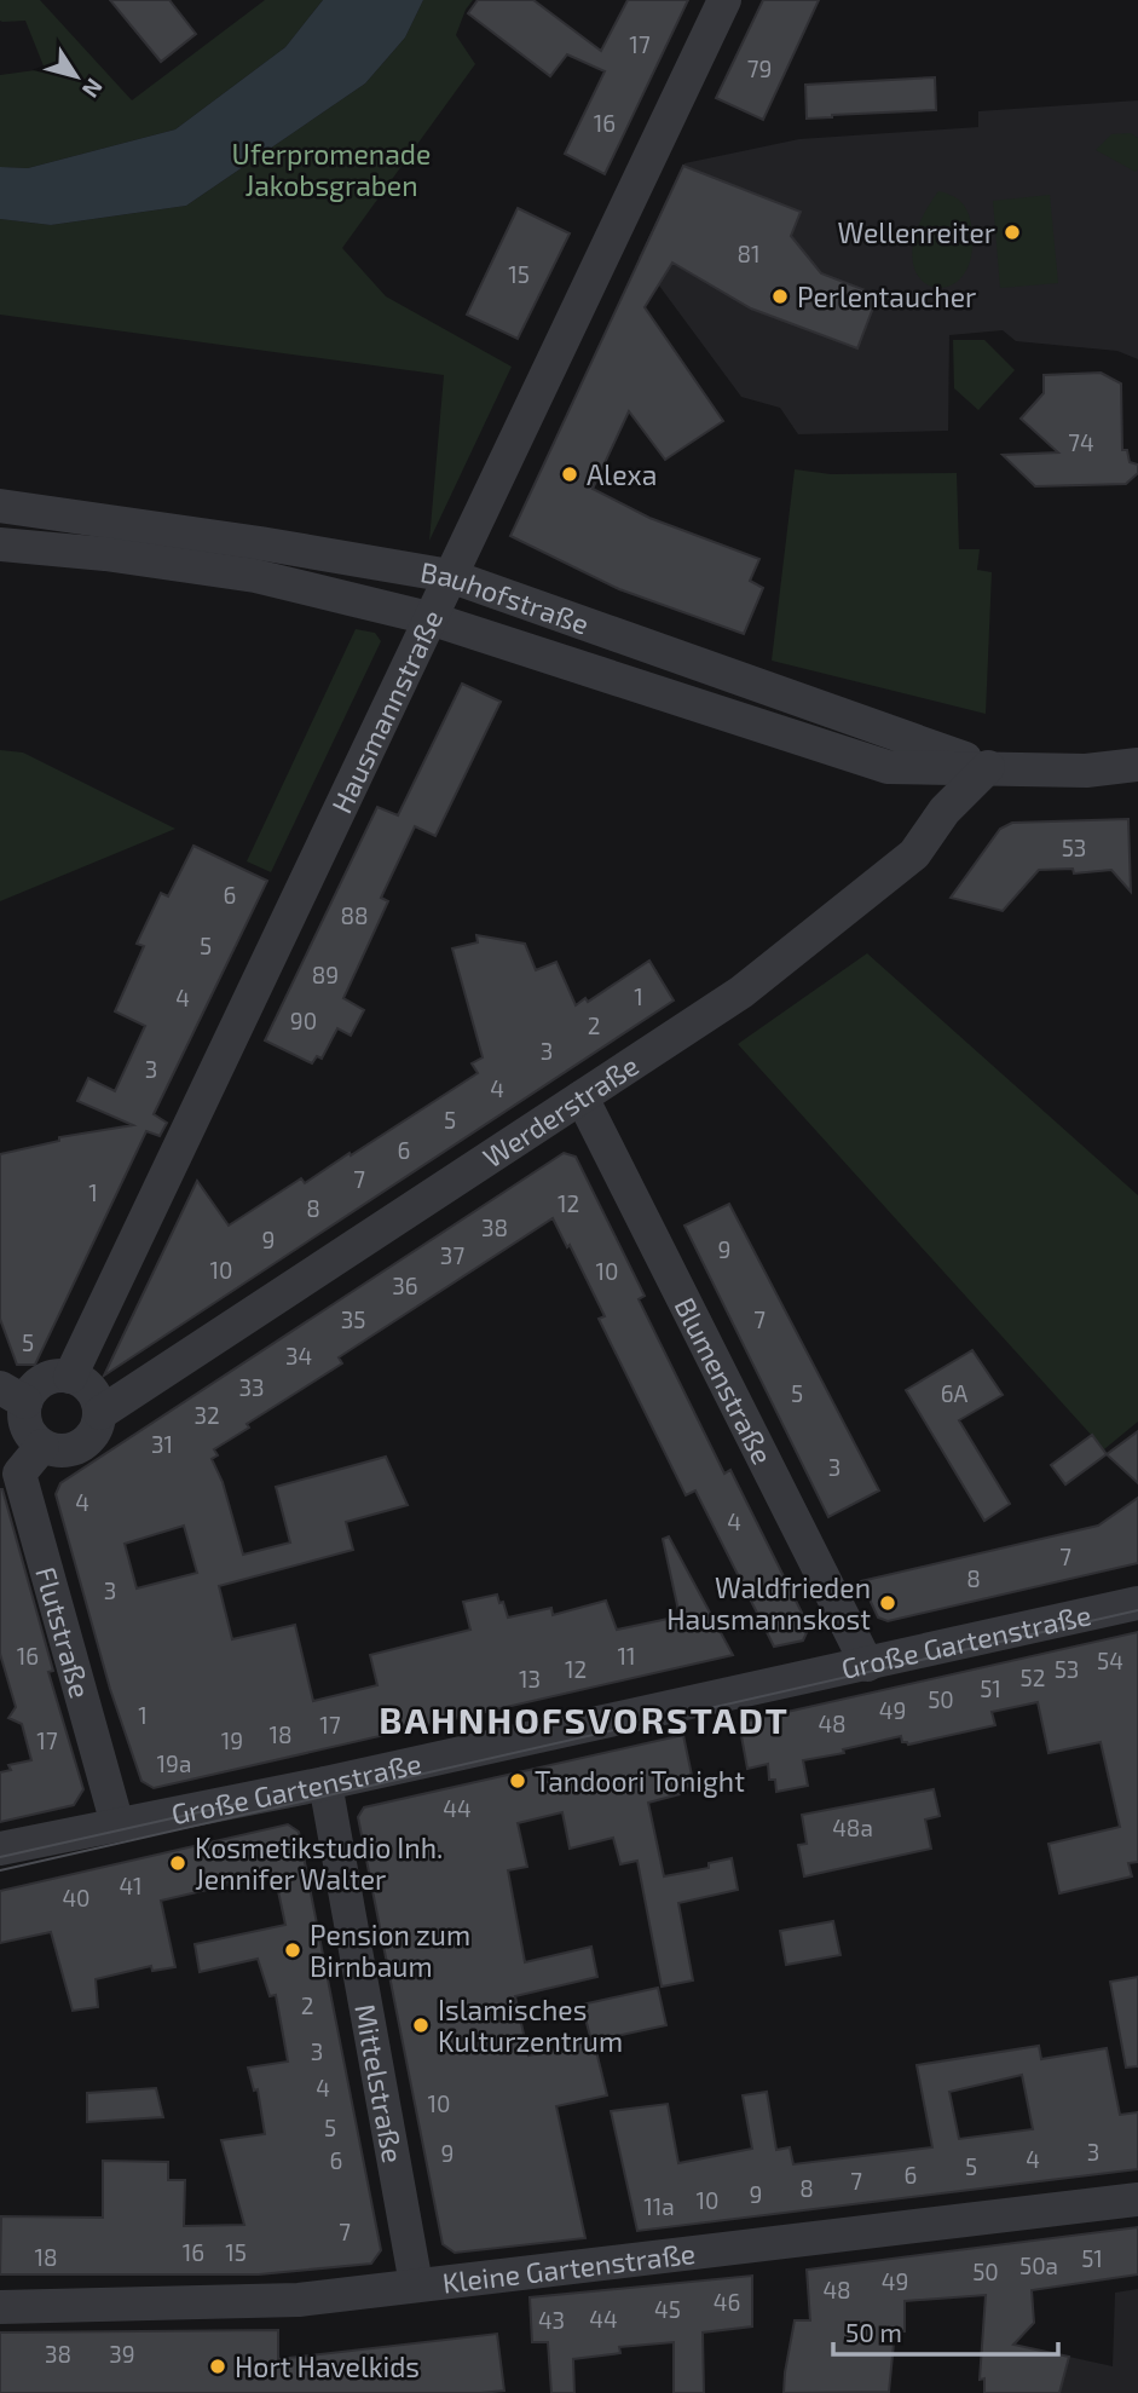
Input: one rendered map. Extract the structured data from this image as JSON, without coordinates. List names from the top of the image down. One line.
{"streets":{"street":["Bauhofstraße","Hausmannstraße","Werderstraße","Blumenstraße","Flutstraße","Große Gartenstraße","Mittelstraße","Kleine Gartenstraße"]},"crossings":[["Bauhofstraße","Hausmannstraße"],["Bauhofstraße","Werderstraße"],["Hausmannstraße","Werderstraße"],["Hausmannstraße","Flutstraße"],["Werderstraße","Blumenstraße"],["Werderstraße","Flutstraße"],["Blumenstraße","Große Gartenstraße"],["Flutstraße","Große Gartenstraße"],["Große Gartenstraße","Mittelstraße"],["Mittelstraße","Kleine Gartenstraße"]],"districts":["BAHNHOFSVORSTADT"],"parks":["Uferpromenade Jakobsgraben"],"places":["Wellenreiter","Perlentaucher","Alexa","Waldfrieden Hausmannskost","Tandoori Tonight","Kosmetikstudio Inh. Jennifer Walter","Pension zum Birnbaum","Islamisches Kulturzentrum","Hort Havelkids"],"house_numbers":["17","79","16","81","15","74","53","6","88","5","89","1","4","90","2","3","3","4","5","6","7","1","12","8","38","9","9","37","10","10","36","35","7","5","34","33","5","6A","32","31","3","4","4","7","8","3","16","11","54","12","53","52","13","51","50","49","1","48","17","18","17","19","19a","44","48a","41","40","2","3","4","10","5","3","9","4","6","5","6","7","8","9","10","11a","7","16","15","18","51","50a","50","49","48","46","45","44","43","38","39"],"scale_bar":"50 m","north":"bottom right"}
